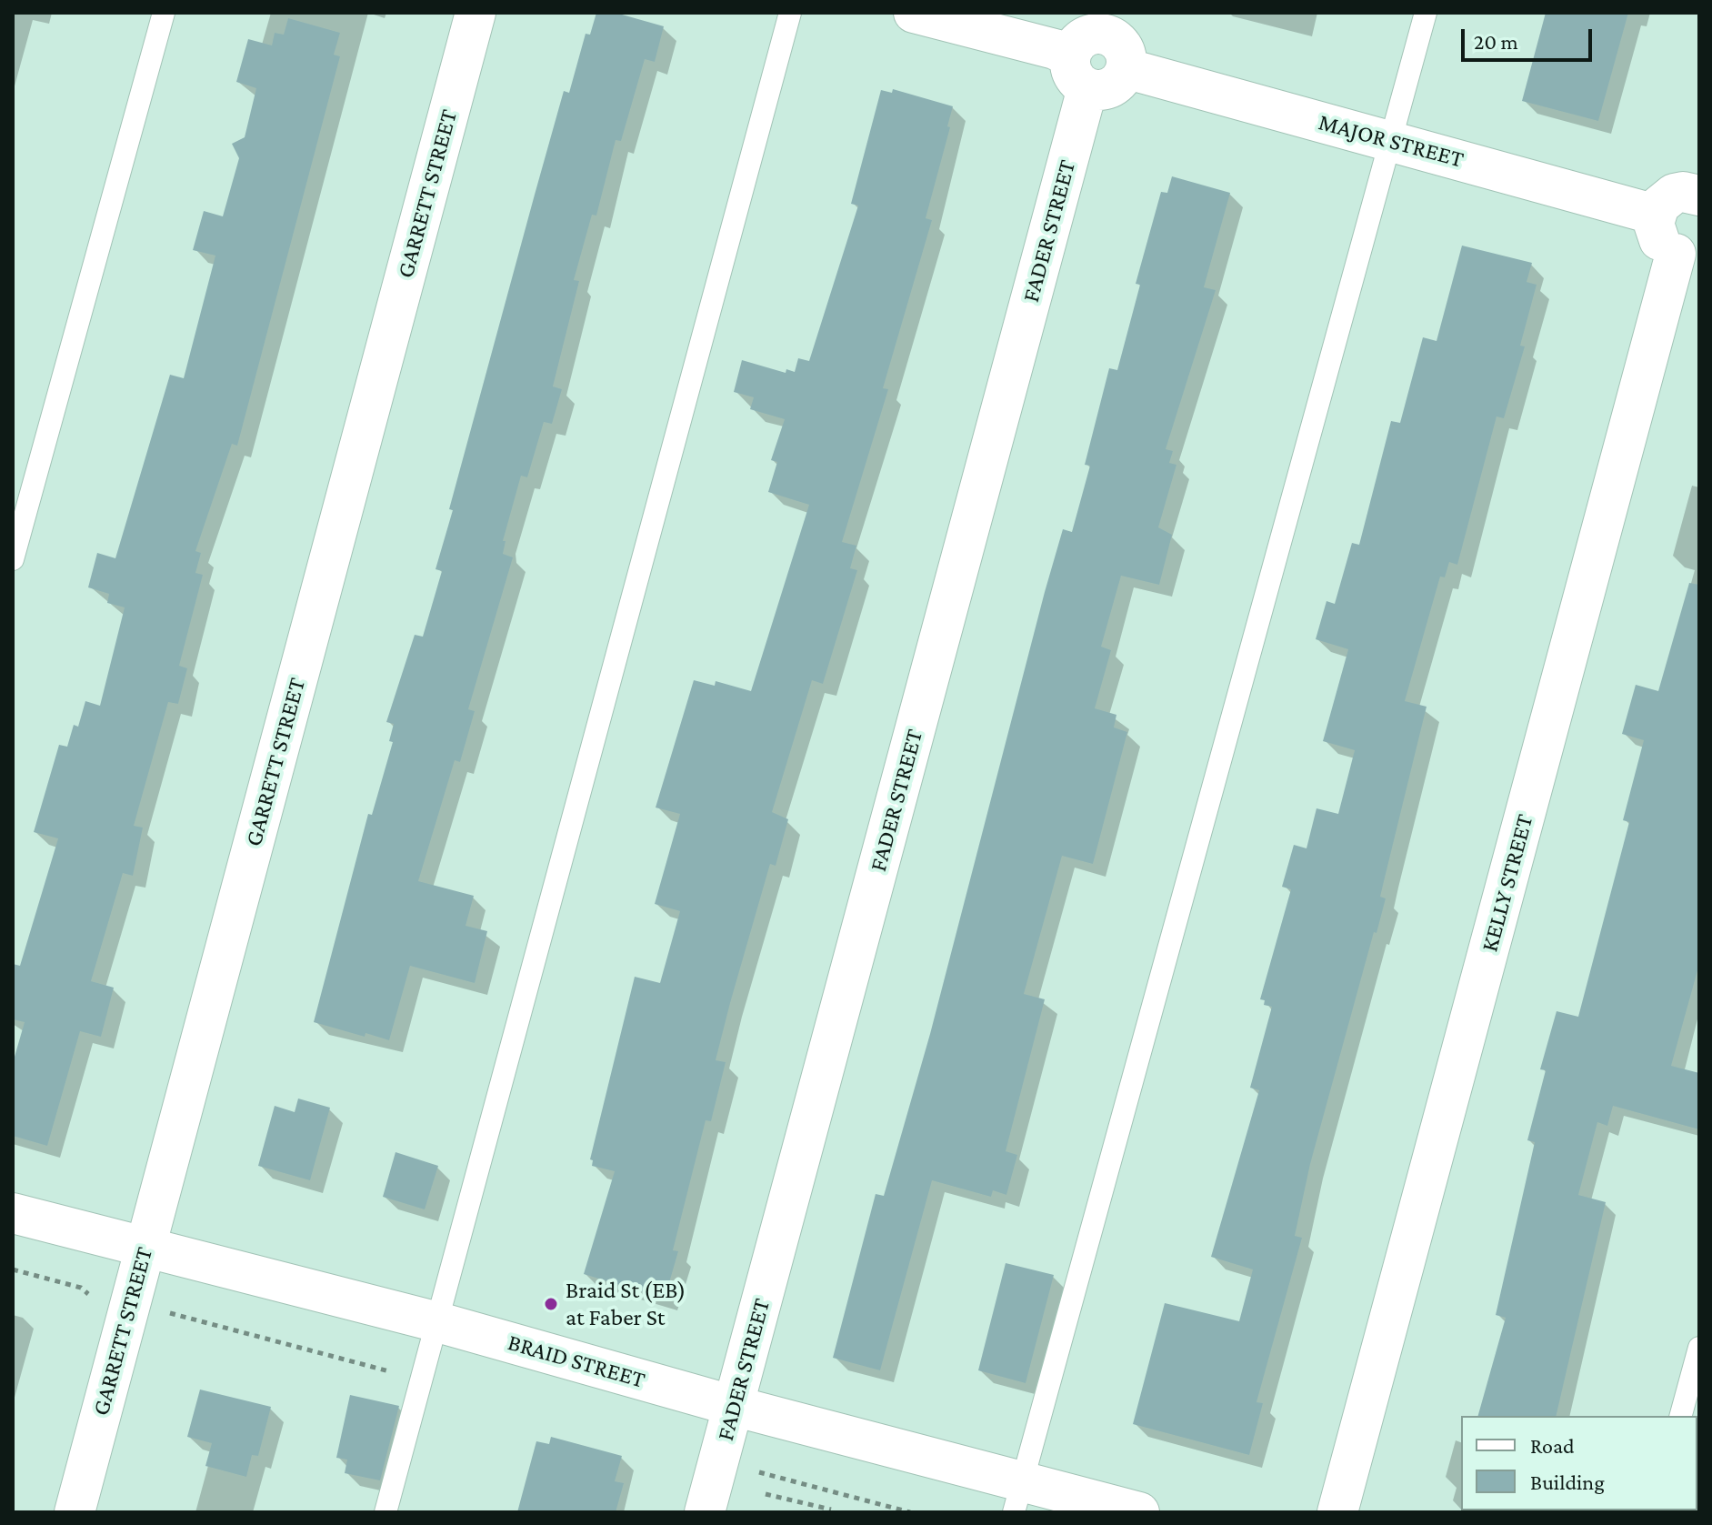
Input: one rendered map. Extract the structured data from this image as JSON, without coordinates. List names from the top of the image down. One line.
{"streets":{"street":["MAJOR STREET","GARRETT STREET","FADER STREET","KELLY STREET","BRAID STREET"]},"crossings":[["MAJOR STREET","FADER STREET"],["GARRETT STREET","BRAID STREET"],["FADER STREET","BRAID STREET"]],"places":["Braid St (EB) at Faber St"],"legend":["Road","Building"],"scale_bar":"20 m"}
